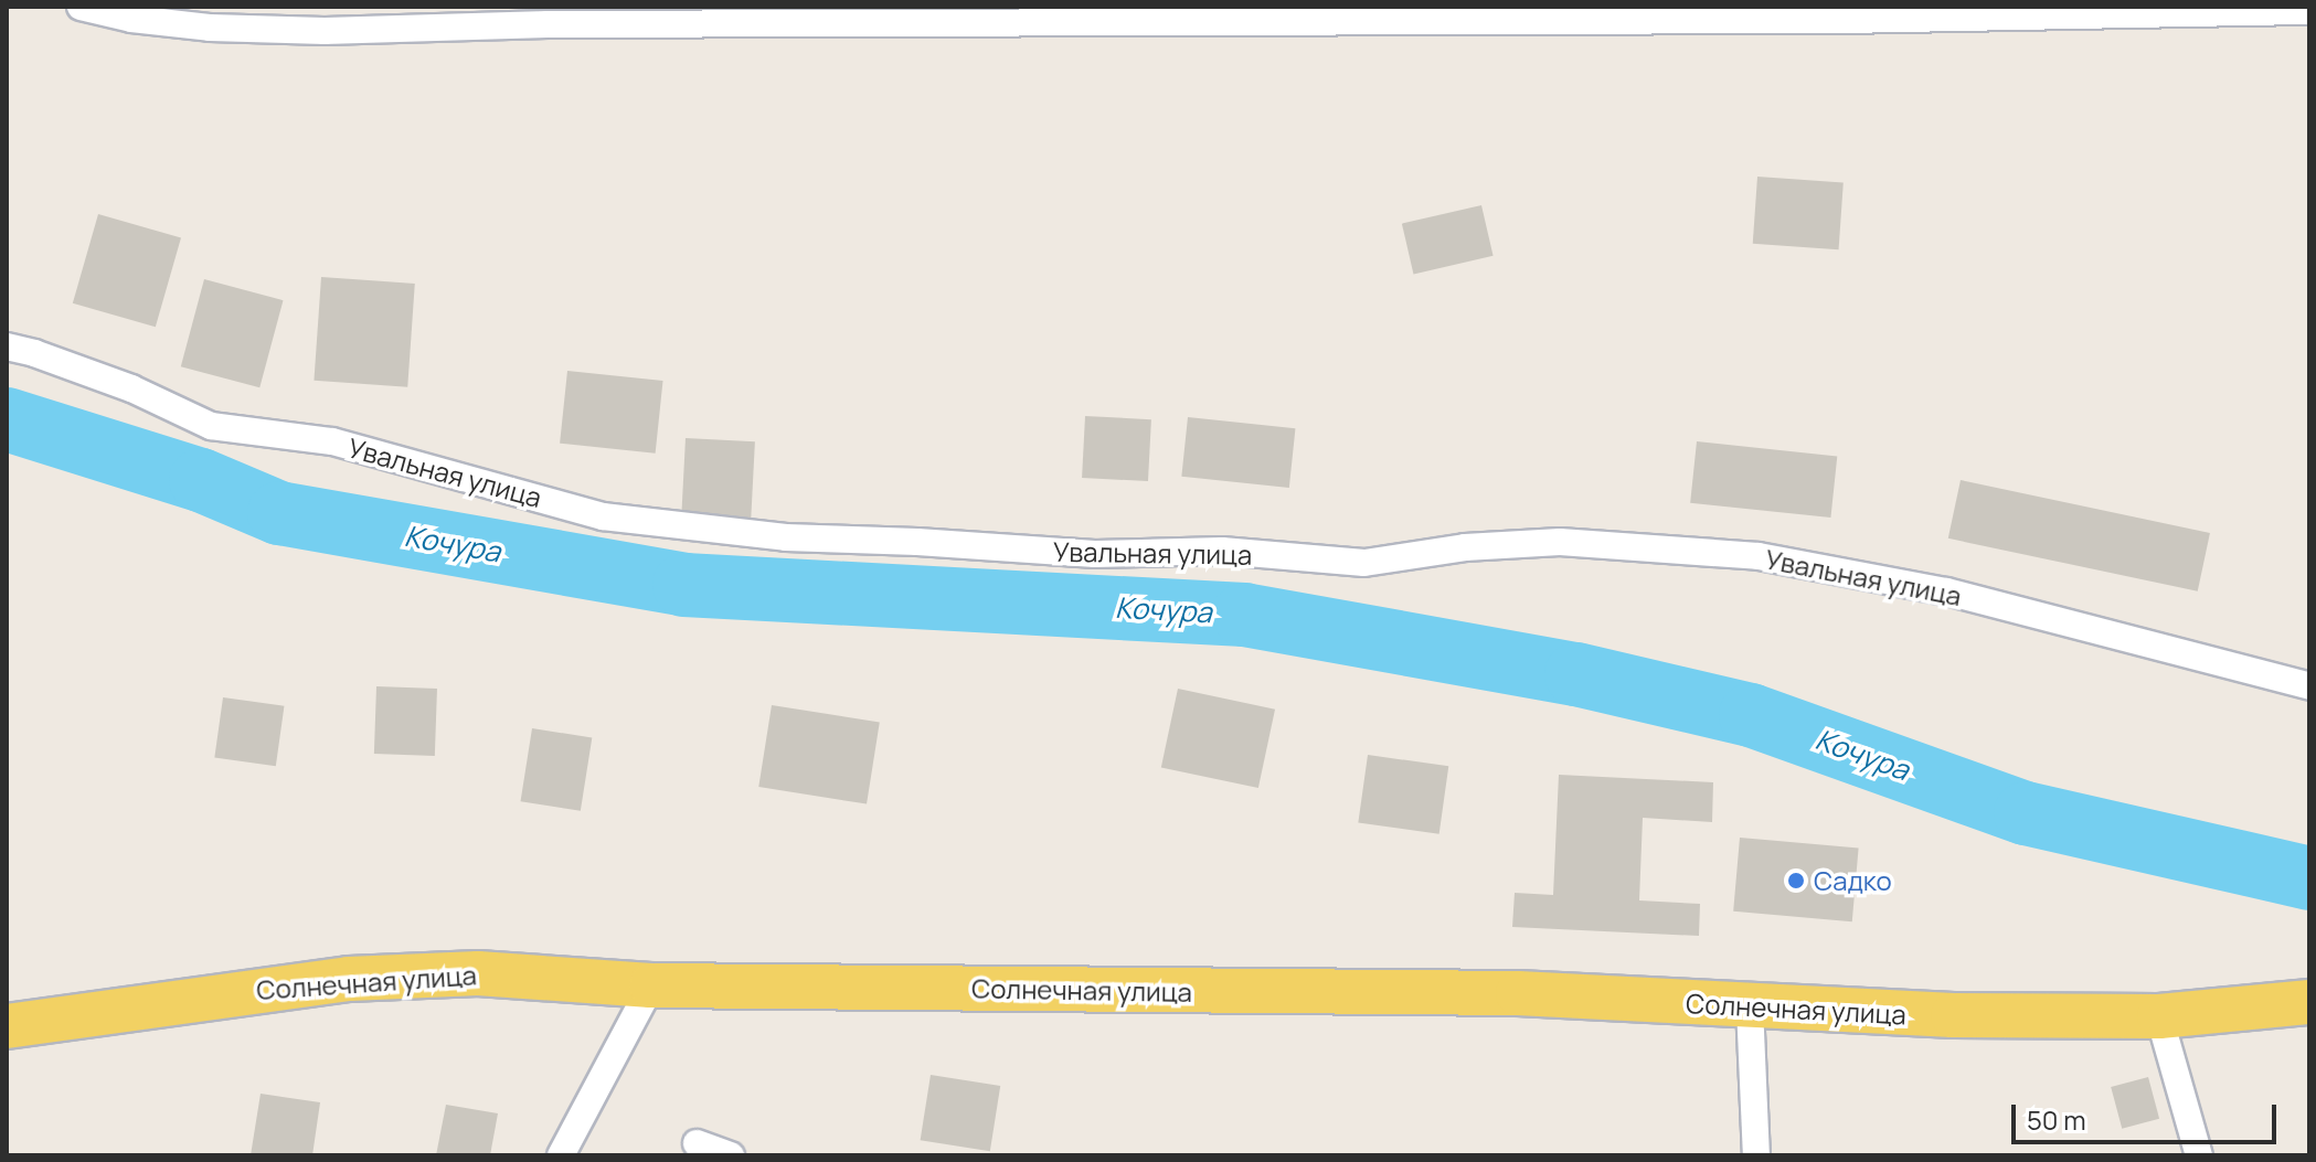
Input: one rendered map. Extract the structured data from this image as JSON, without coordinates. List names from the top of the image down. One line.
{"streets":{"main road":["Солнечная улица"],"street":["Увальная улица"]},"water":["Кочура"],"places":["Садко"],"scale_bar":"50 m"}
